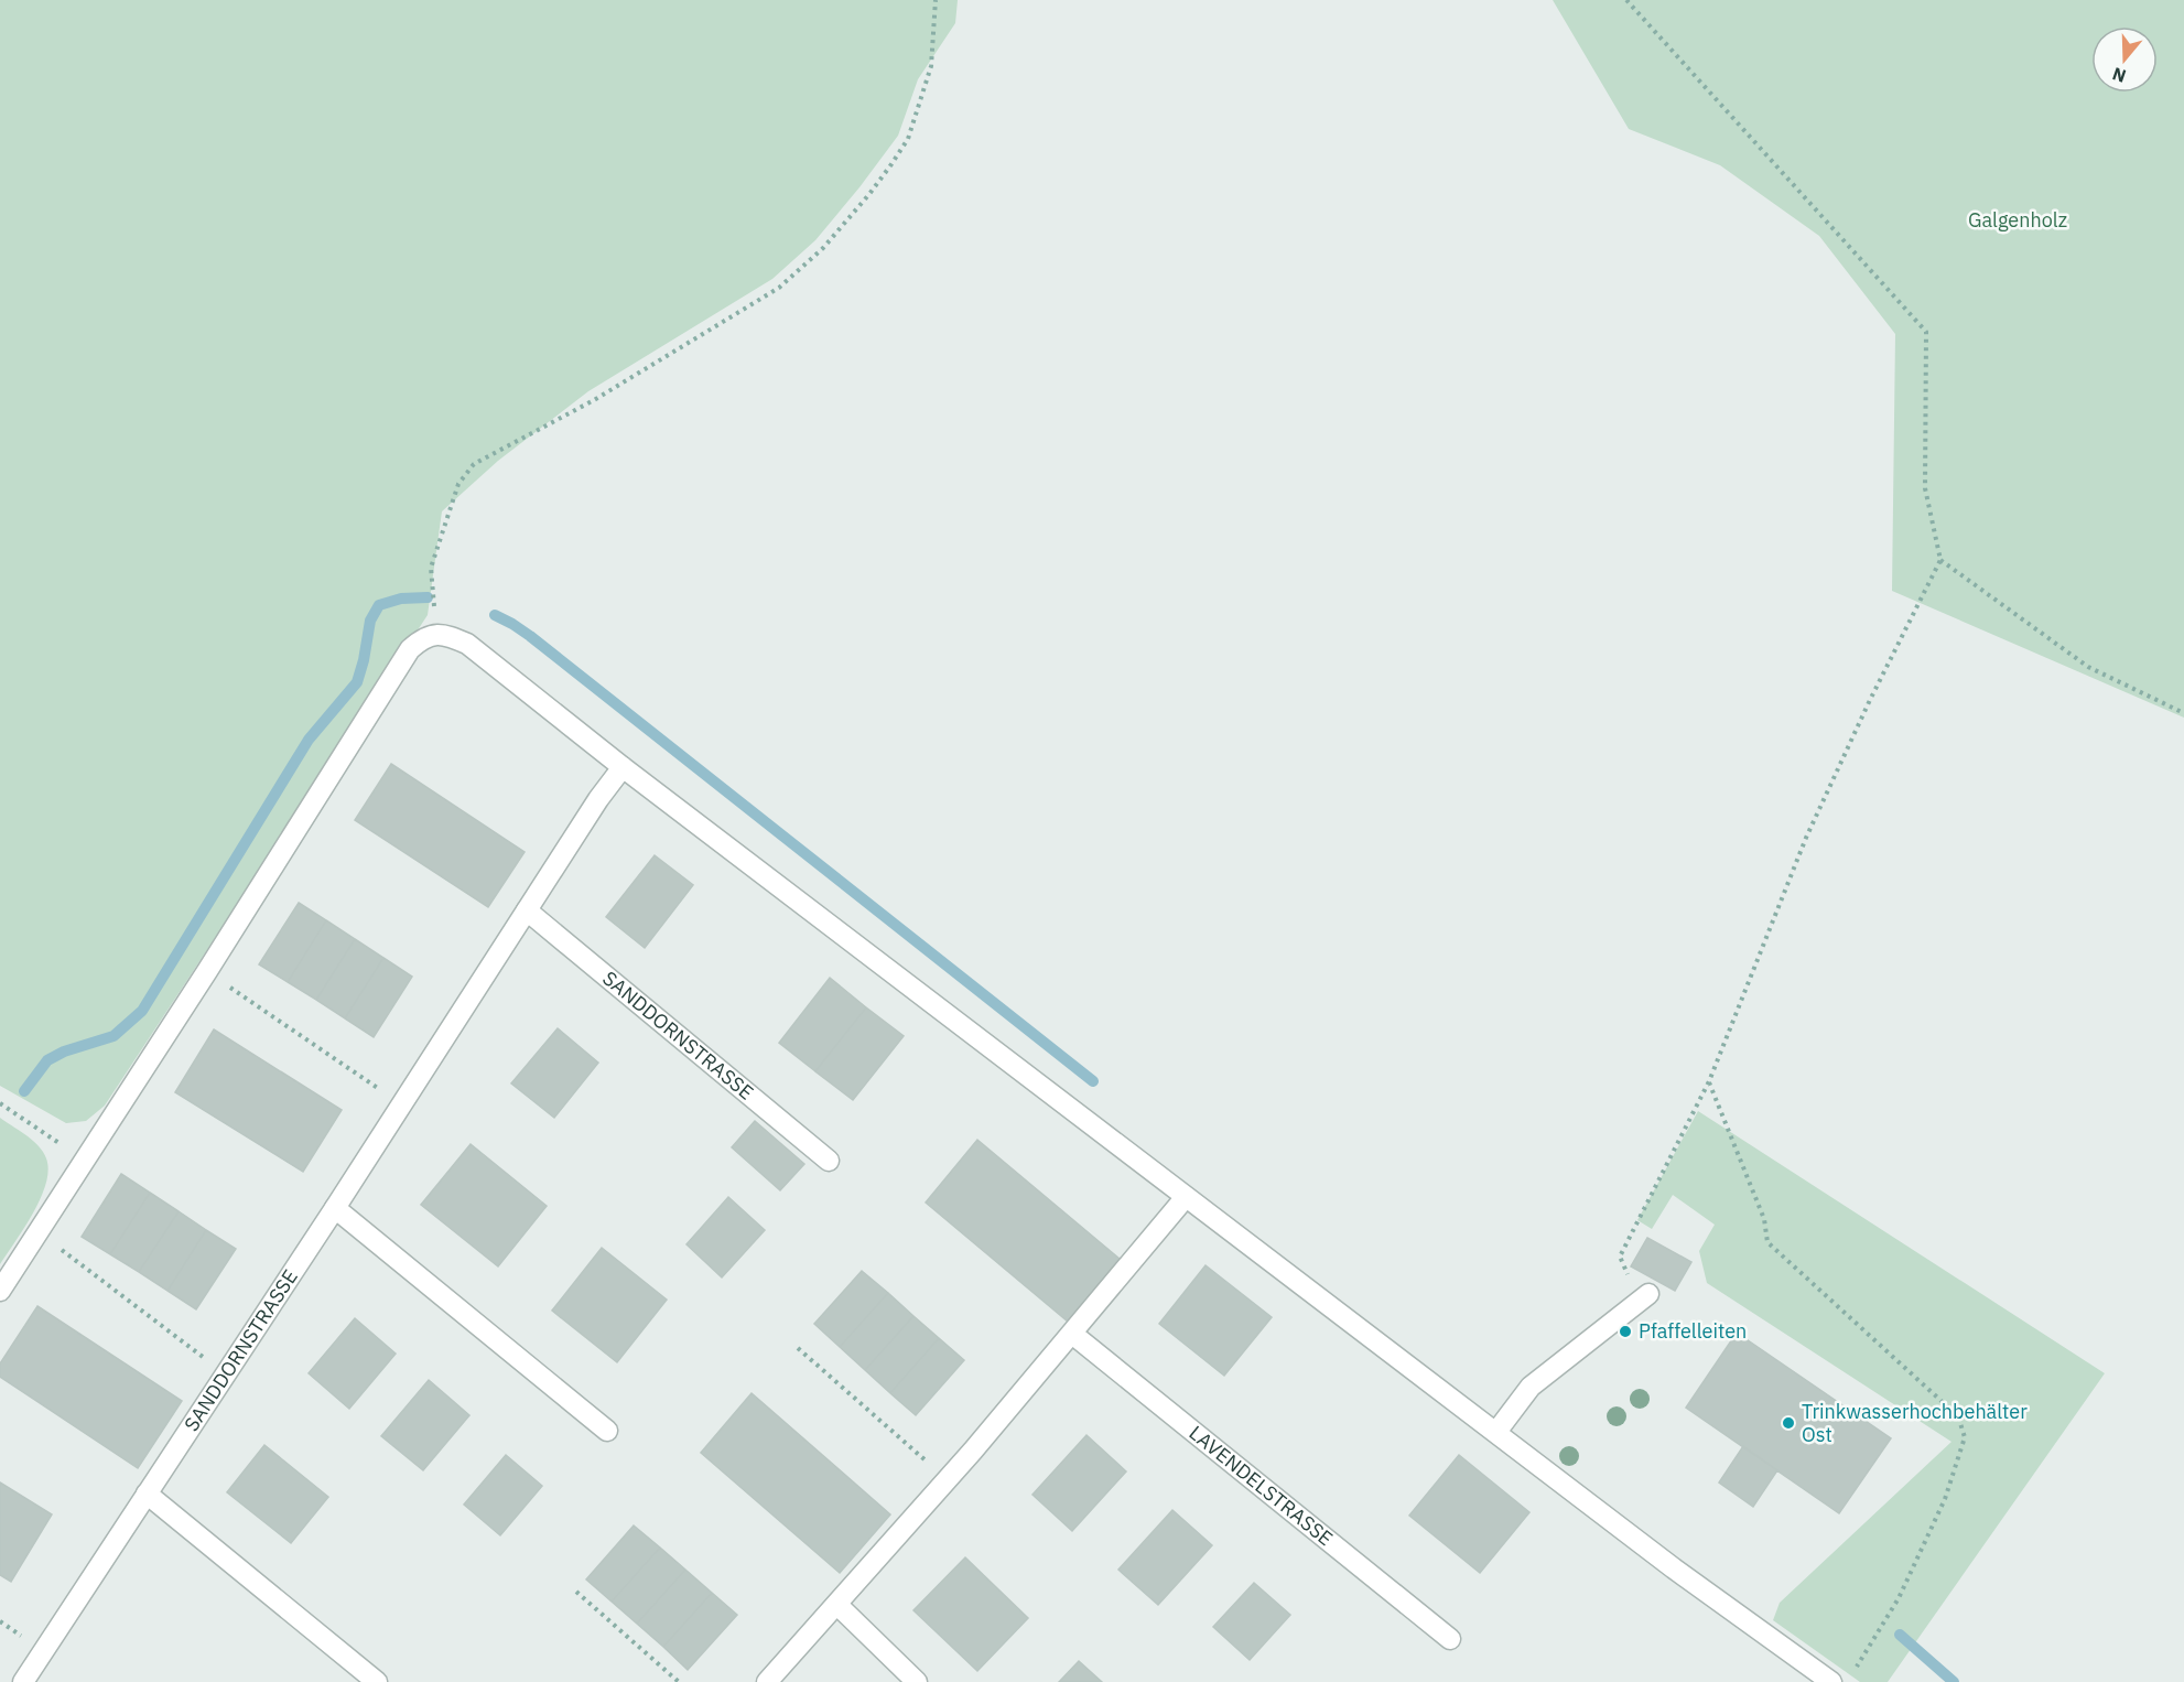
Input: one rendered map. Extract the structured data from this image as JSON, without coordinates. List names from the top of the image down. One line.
{"streets":{"street":["SANDDORNSTRASSE","LAVENDELSTRASSE"]},"parks":["Galgenholz"],"places":["Pfaffelleiten","Trinkwasserhochbehälter Ost"],"north":"bottom"}
